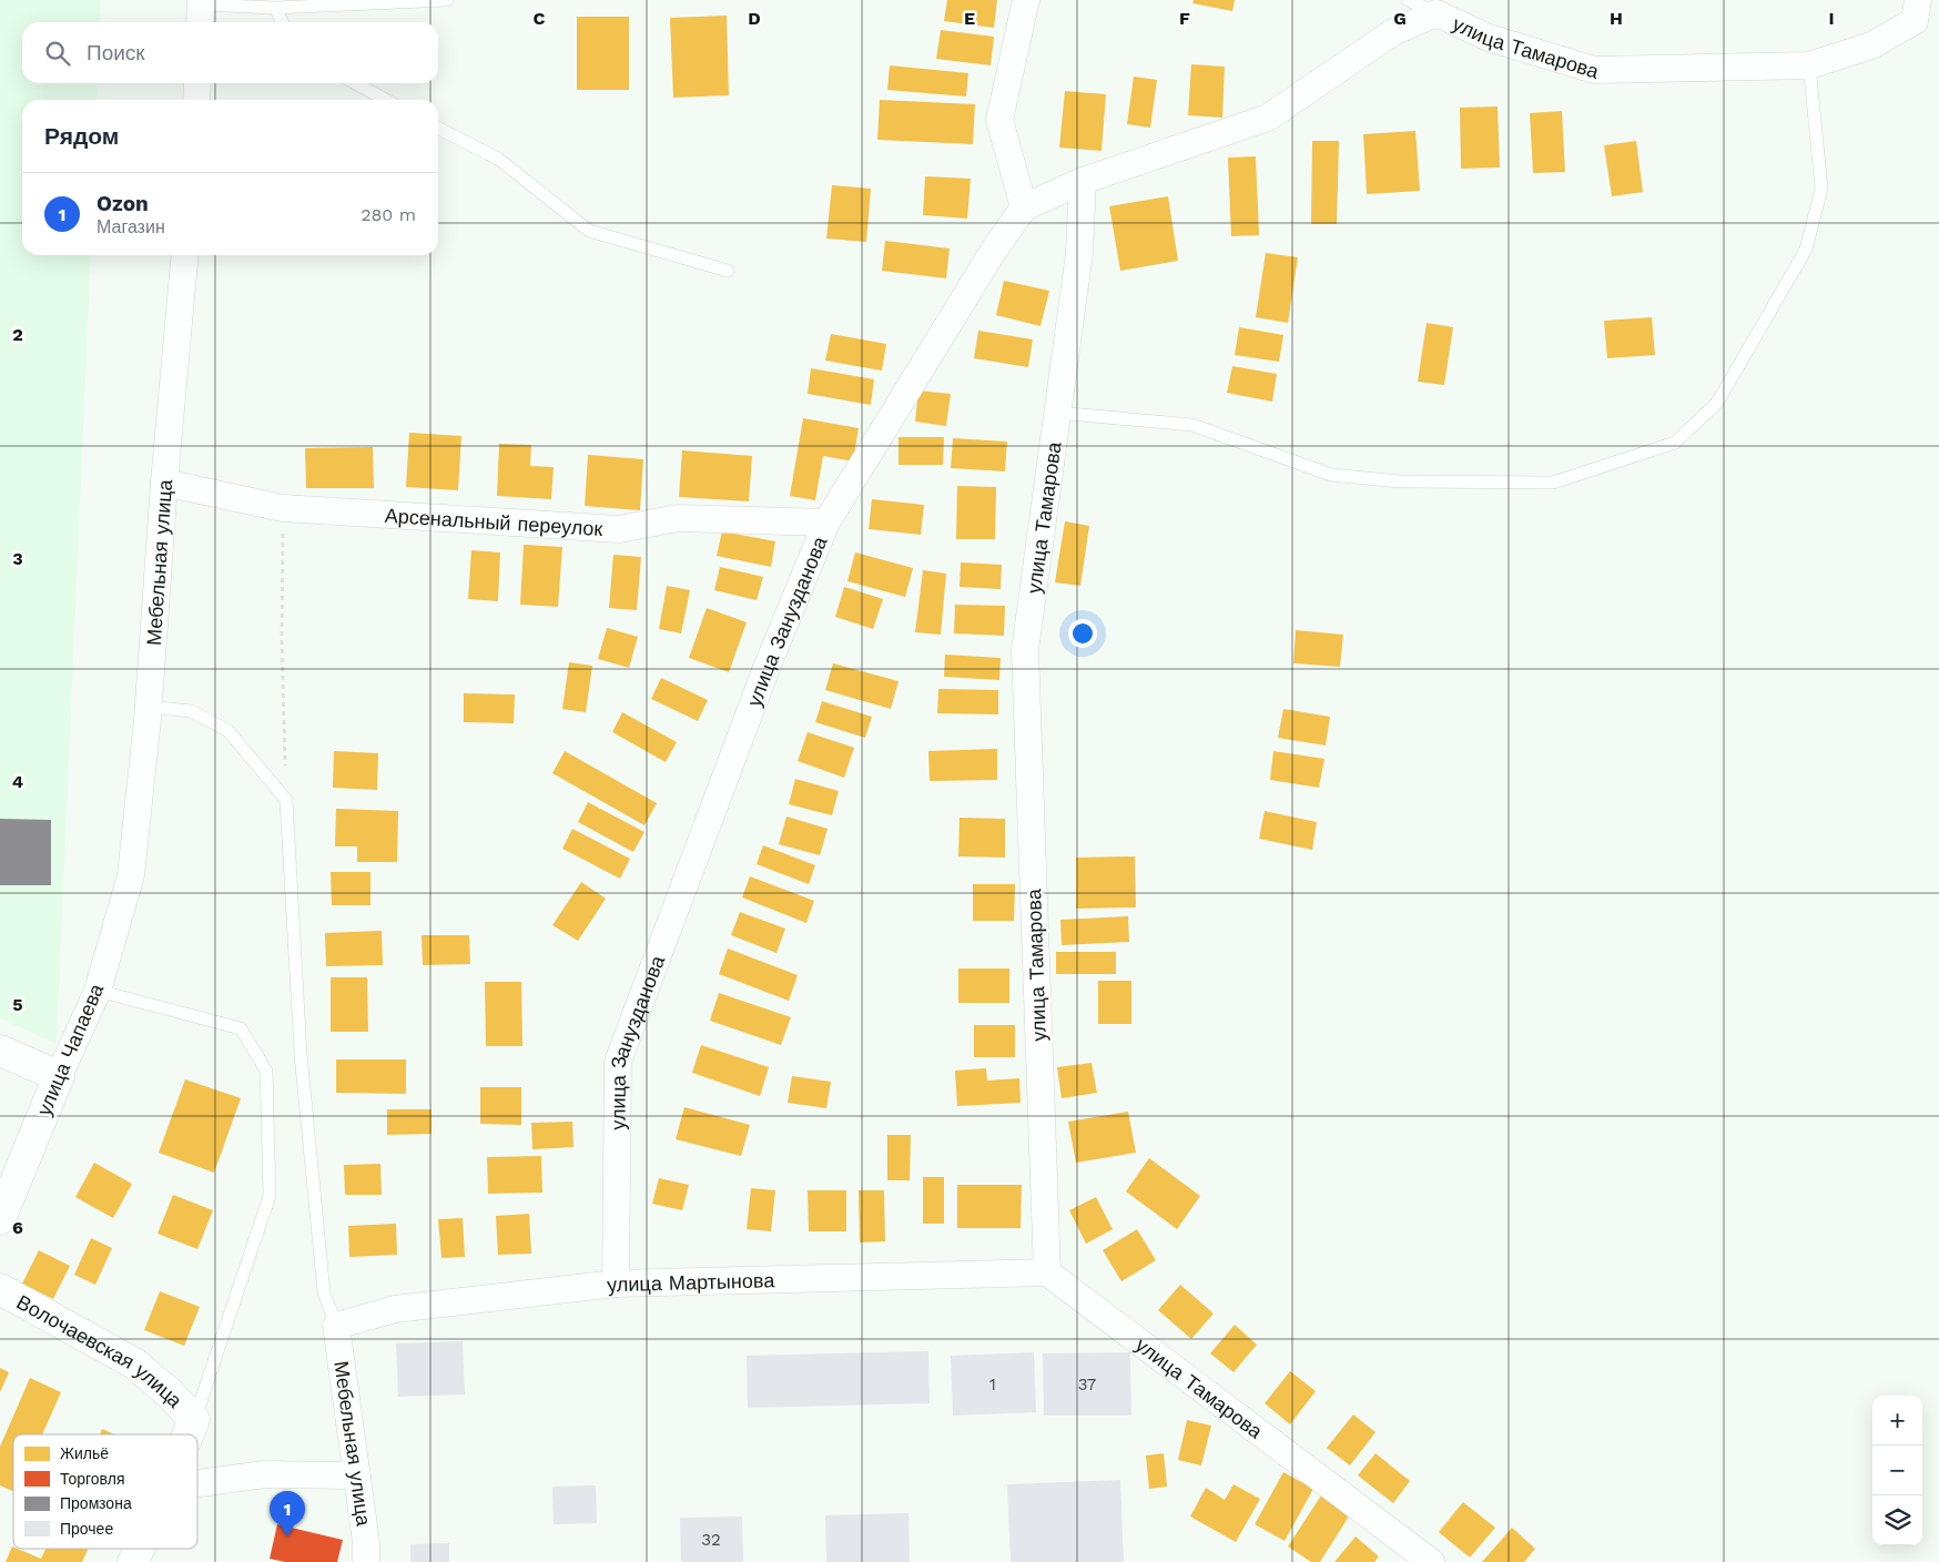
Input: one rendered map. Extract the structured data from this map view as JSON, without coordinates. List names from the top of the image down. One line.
{"streets":{"street":["улица Тамарова","Арсенальный переулок","Мебельная улица","улица Занузданова","улица Чапаева","улица Мартынова","Волочаевская улица"]},"crossings":[["улица Тамарова","улица Занузданова"],["улица Тамарова","улица Мартынова"],["Арсенальный переулок","Мебельная улица"],["Арсенальный переулок","улица Занузданова"],["Мебельная улица","улица Чапаева"],["Мебельная улица","улица Мартынова"],["улица Занузданова","улица Мартынова"]],"house_numbers":["1","37","32"],"legend":["Жильё","Торговля","Промзона","Прочее"],"page":{"search":"Поиск","heading":"Рядом","list":[{"mark":"1","name":"Ozon","note":"Магазин","value":"280 m"}],"map_buttons":["+","−"],"pins":"1"},"grid":{"columns":["C","D","E","F","G","H","I"],"rows":["2","3","4","5","6"]}}
